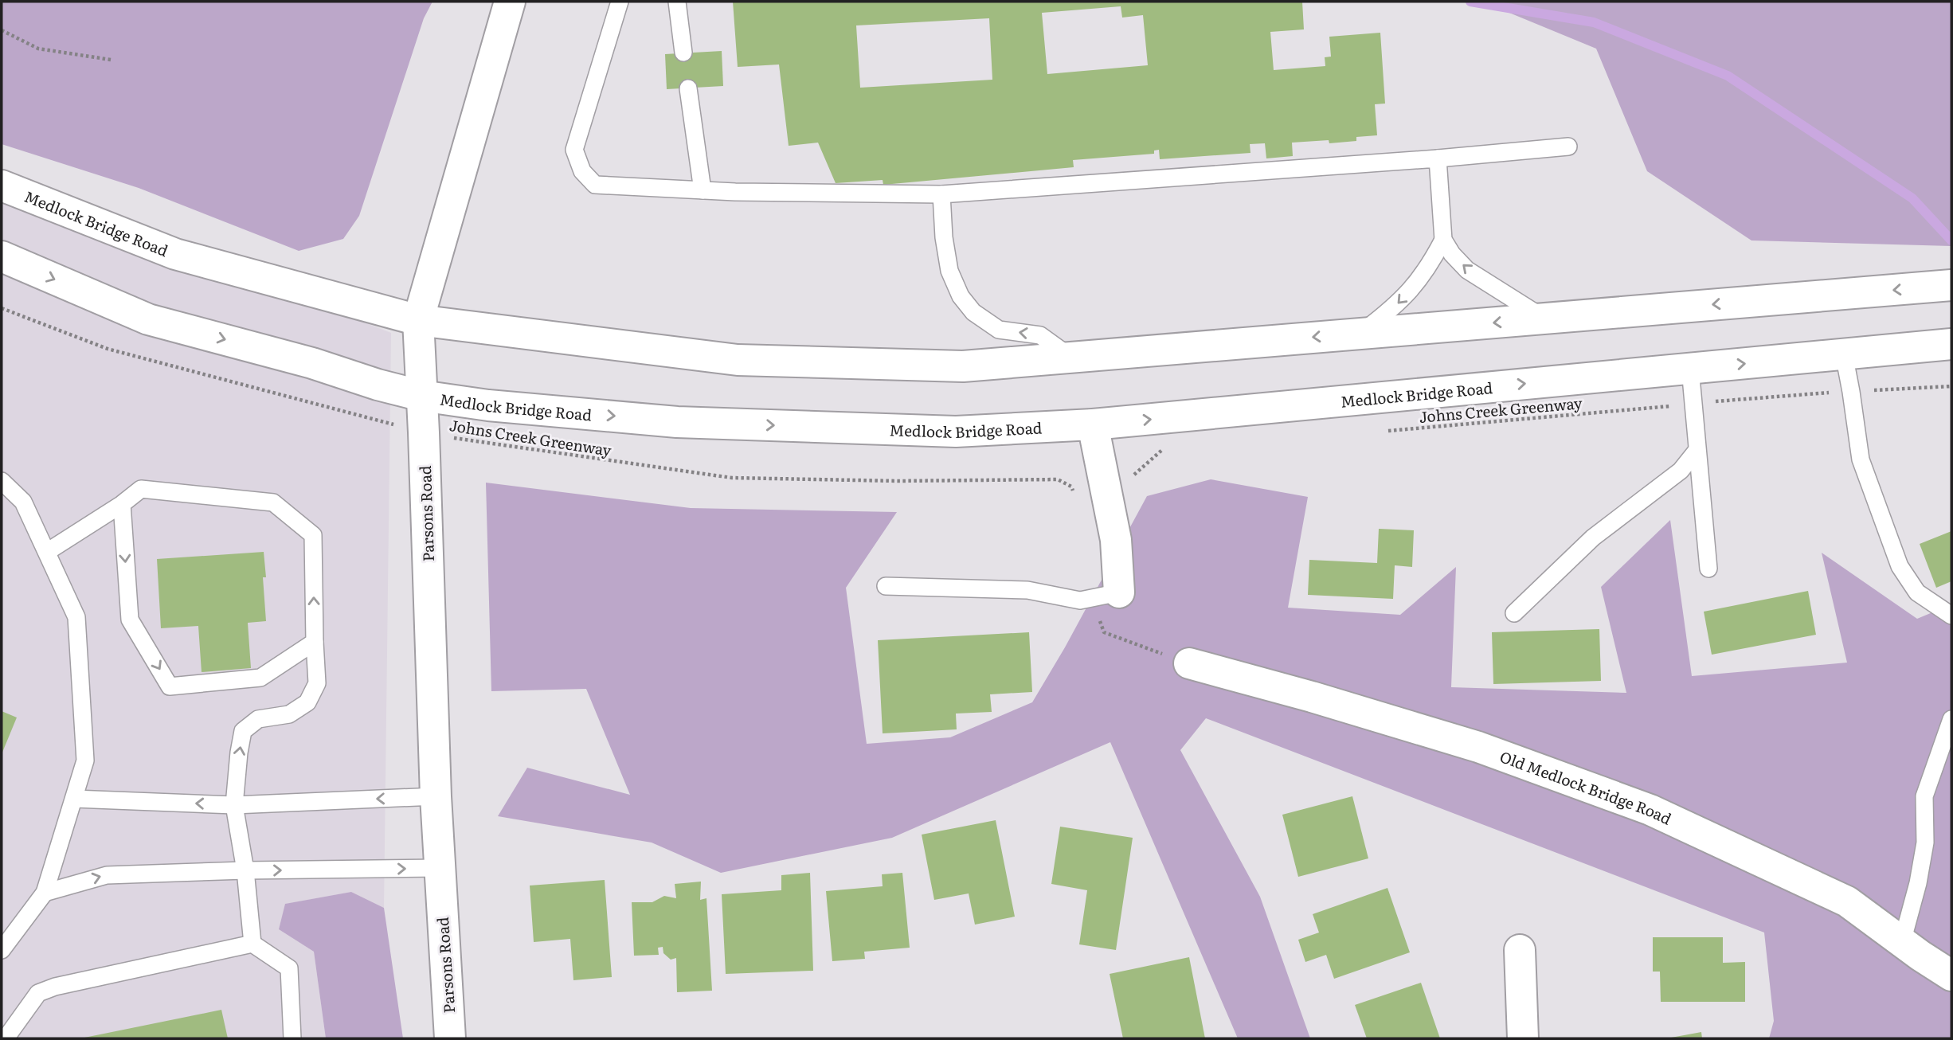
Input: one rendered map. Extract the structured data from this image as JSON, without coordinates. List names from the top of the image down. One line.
{"streets":{"main road":["Medlock Bridge Road","Parsons Road","Old Medlock Bridge Road"],"path":["Johns Creek Greenway"]},"crossings":[["Medlock Bridge Road","Parsons Road"],["Johns Creek Greenway","Parsons Road"]]}
